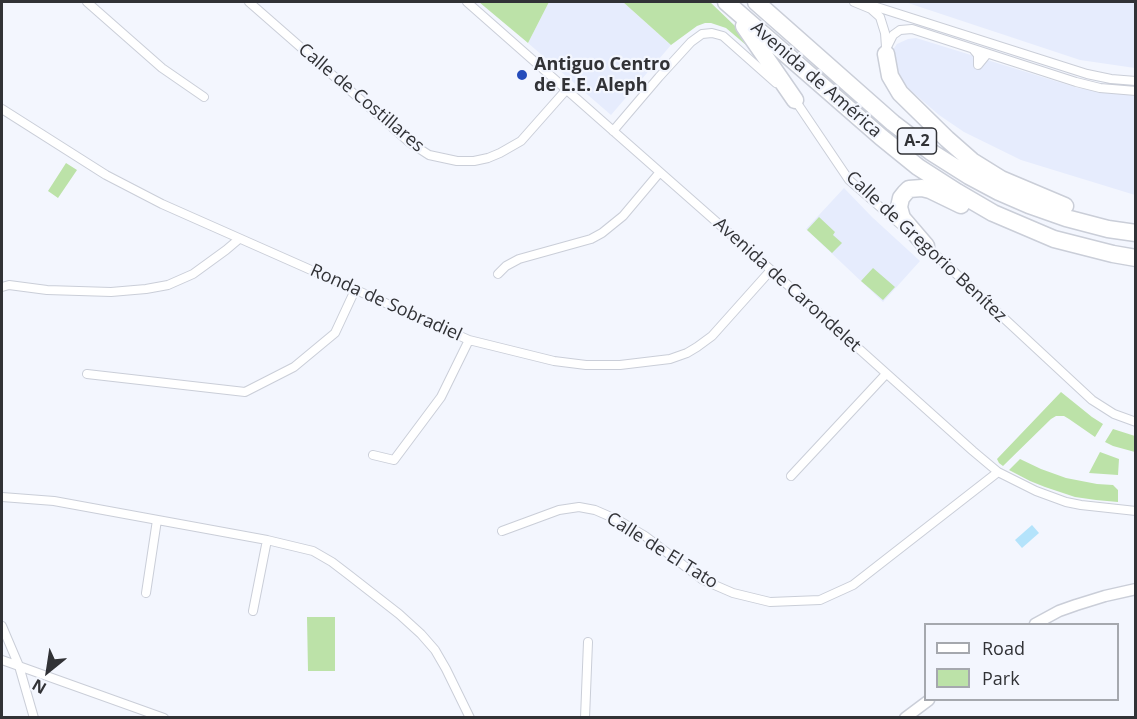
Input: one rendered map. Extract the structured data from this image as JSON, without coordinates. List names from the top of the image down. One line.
{"streets":{"highway":["Avenida de América","A-2"],"street":["Calle de Costillares","Calle de Gregorio Benítez","Avenida de Carondelet","Ronda de Sobradiel","Calle de El Tato"]},"crossings":[["Calle de Costillares","Avenida de Carondelet"],["Calle de Gregorio Benítez","Avenida de Carondelet"],["Avenida de Carondelet","Ronda de Sobradiel"],["Avenida de Carondelet","Calle de El Tato"]],"places":["Antiguo Centro de E.E. Aleph"],"legend":["Road","Park"],"north":"bottom left"}
